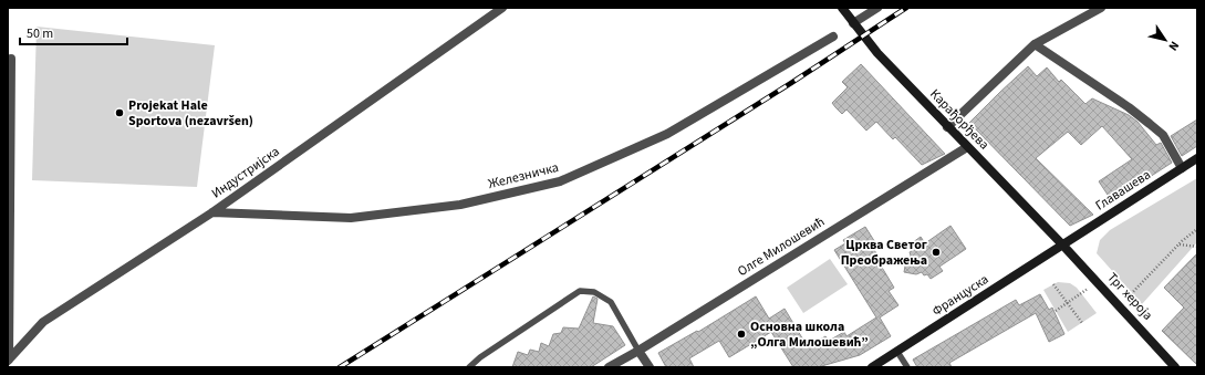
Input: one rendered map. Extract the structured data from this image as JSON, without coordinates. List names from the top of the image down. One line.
{"streets":{"main road":["Карађорђева","Главашева","Француска","Трг хероја"],"street":["Индустријска","Железничка","Олге Милошевић"]},"crossings":[["Карађорђева","Главашева"],["Карађорђева","Олге Милошевић"],["Карађорђева","Француска"],["Карађорђева","Трг хероја"],["Индустријска","Железничка"],["Главашева","Француска"],["Главашева","Трг хероја"],["Француска","Трг хероја"]],"places":["Projekat Hale Sportova (nezavršen)","Црква Светог Преображења","Основна школа „Олга Милошевић”"],"scale_bar":"50 m","north":"bottom right"}
